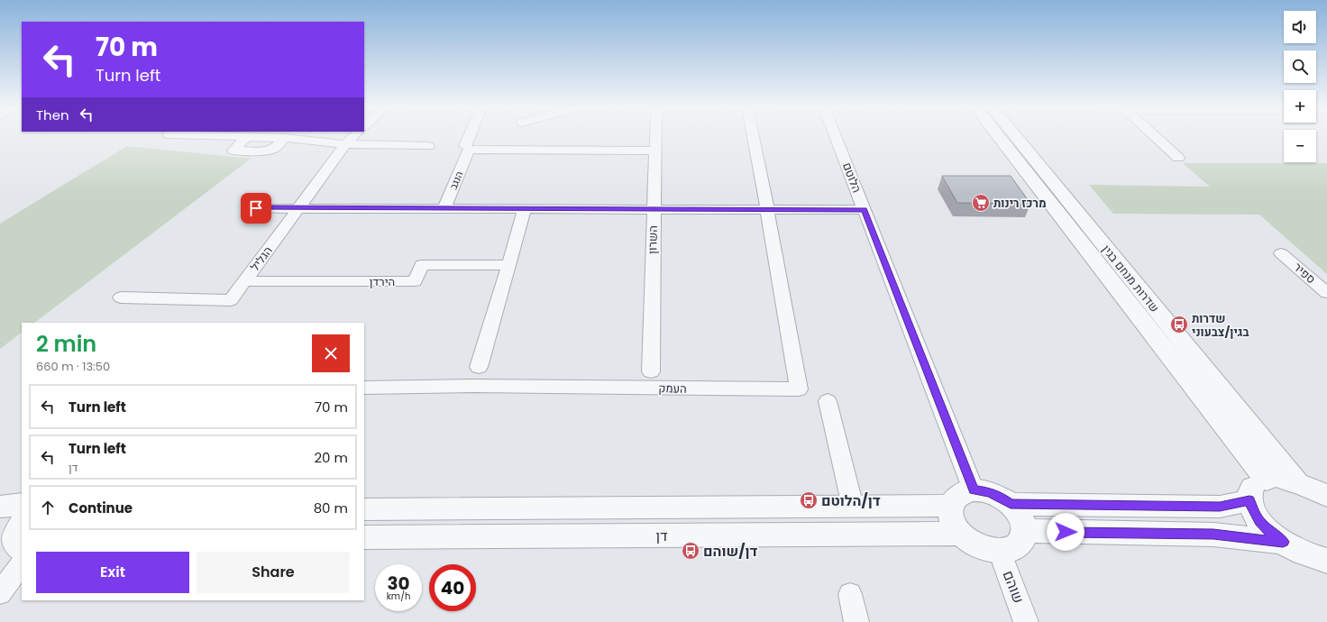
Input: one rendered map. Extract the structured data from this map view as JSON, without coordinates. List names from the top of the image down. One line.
{"streets":{"street":["הלוטם","הנגב","השרון","הגליל","ספיר","שדרות מנחם בגין","הירדן","העמק","דן","שוהם"]},"crossings":[["הלוטם","דן"],["הלוטם","שוהם"],["הנגב","השרון"],["הגליל","הירדן"],["דן","שוהם"]],"places":{"supermarket":["מרכז רינות"],"bus stop":["שדרות בגין/צבעוני","דן/הלוטם","דן/שוהם"]},"page":{"map_buttons":["+","−"],"turn":["70 m","Turn left"],"then":"Then","heading":["2 min","660 m · 13:50"],"list":[{"name":"Turn left","value":"70 m"},{"name":"Turn left","note":"דן","value":"20 m"},{"name":"Continue","value":"80 m"}],"buttons":["Exit","Share"],"speed":"30 km/h","limit":"40"}}
